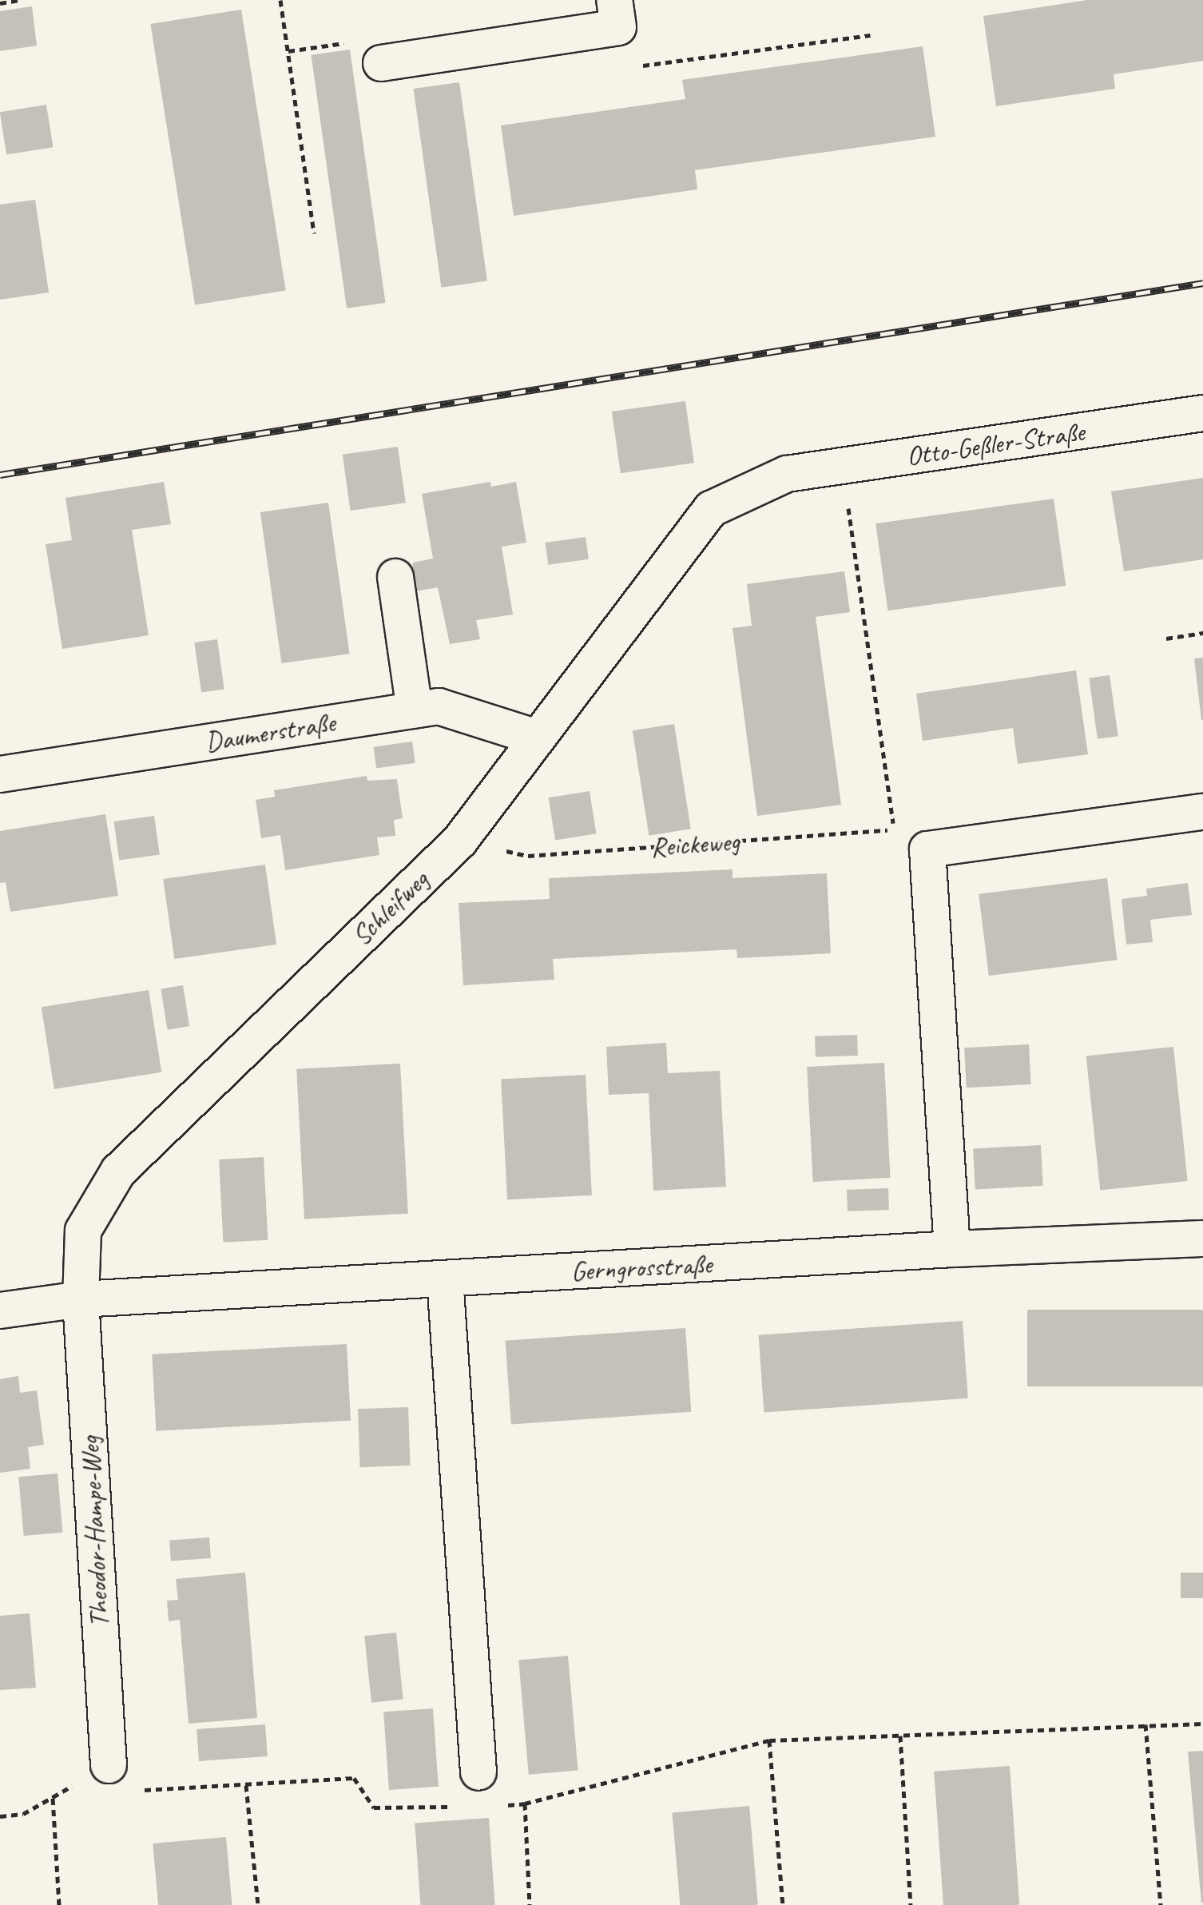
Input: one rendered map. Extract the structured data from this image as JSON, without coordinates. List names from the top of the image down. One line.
{"streets":{"street":["Otto-Geßler-Straße","Daumerstraße","Schleifweg","Gerngrosstraße","Theodor-Hampe-Weg"],"path":["Reickeweg"]},"crossings":[["Otto-Geßler-Straße","Reickeweg"],["Otto-Geßler-Straße","Schleifweg"],["Daumerstraße","Schleifweg"],["Reickeweg","Schleifweg"],["Schleifweg","Gerngrosstraße"],["Schleifweg","Theodor-Hampe-Weg"],["Gerngrosstraße","Theodor-Hampe-Weg"]]}
